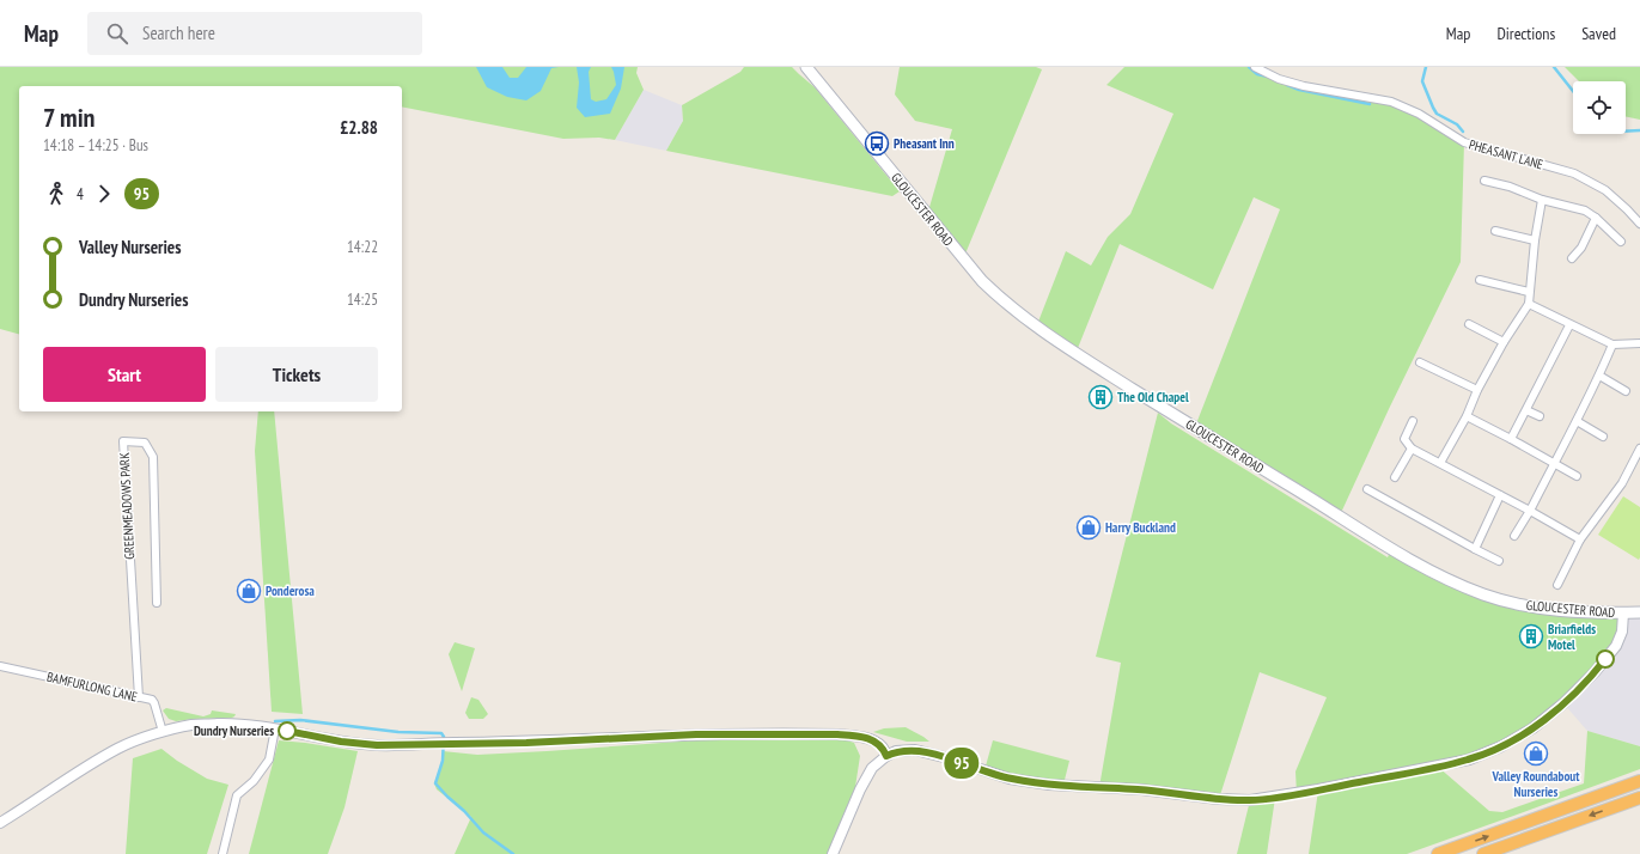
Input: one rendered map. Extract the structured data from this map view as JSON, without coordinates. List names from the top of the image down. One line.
{"streets":{"main road":["GLOUCESTER ROAD"],"street":["PHEASANT LANE","GREENMEADOWS PARK","BAMFURLONG LANE"]},"crossings":[["GREENMEADOWS PARK","BAMFURLONG LANE"]],"places":{"bus stop":["Pheasant Inn"],"building":["The Old Chapel","Briarfields Motel"],"shop":["Harry Buckland","Ponderosa","Valley Roundabout Nurseries"],"other":["Dundry Nurseries"]},"lines":["bus line 95"],"page":{"header":"Map","search":"Search here","nav":["Map","Directions","Saved"],"on_map":"95","heading":["7 min","14:18 – 14:25 · Bus","£2.88"],"legs":["4","95"],"list":[{"name":"Valley Nurseries","value":"14:22"},{"name":"Dundry Nurseries","value":"14:25"}],"buttons":["Start","Tickets"]}}
